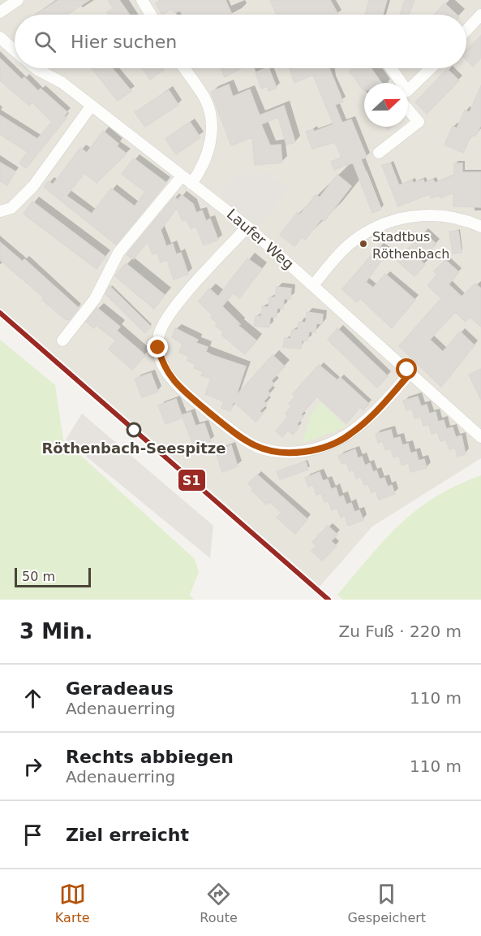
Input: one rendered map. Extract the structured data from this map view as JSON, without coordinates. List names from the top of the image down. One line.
{"streets":{"street":["Laufer Weg"]},"places":["Stadtbus Röthenbach","Röthenbach-Seespitze"],"lines":["transit line S1"],"scale_bar":"50 m","north":"right","page":{"search":"Hier suchen","scale":"50 m","heading":["3 Min.","Zu Fuß · 220 m"],"list":[["Geradeaus","Adenauerring","110 m"],["Rechts abbiegen","Adenauerring","110 m"],"Ziel erreicht"],"nav":["Karte","Route","Gespeichert"]}}
